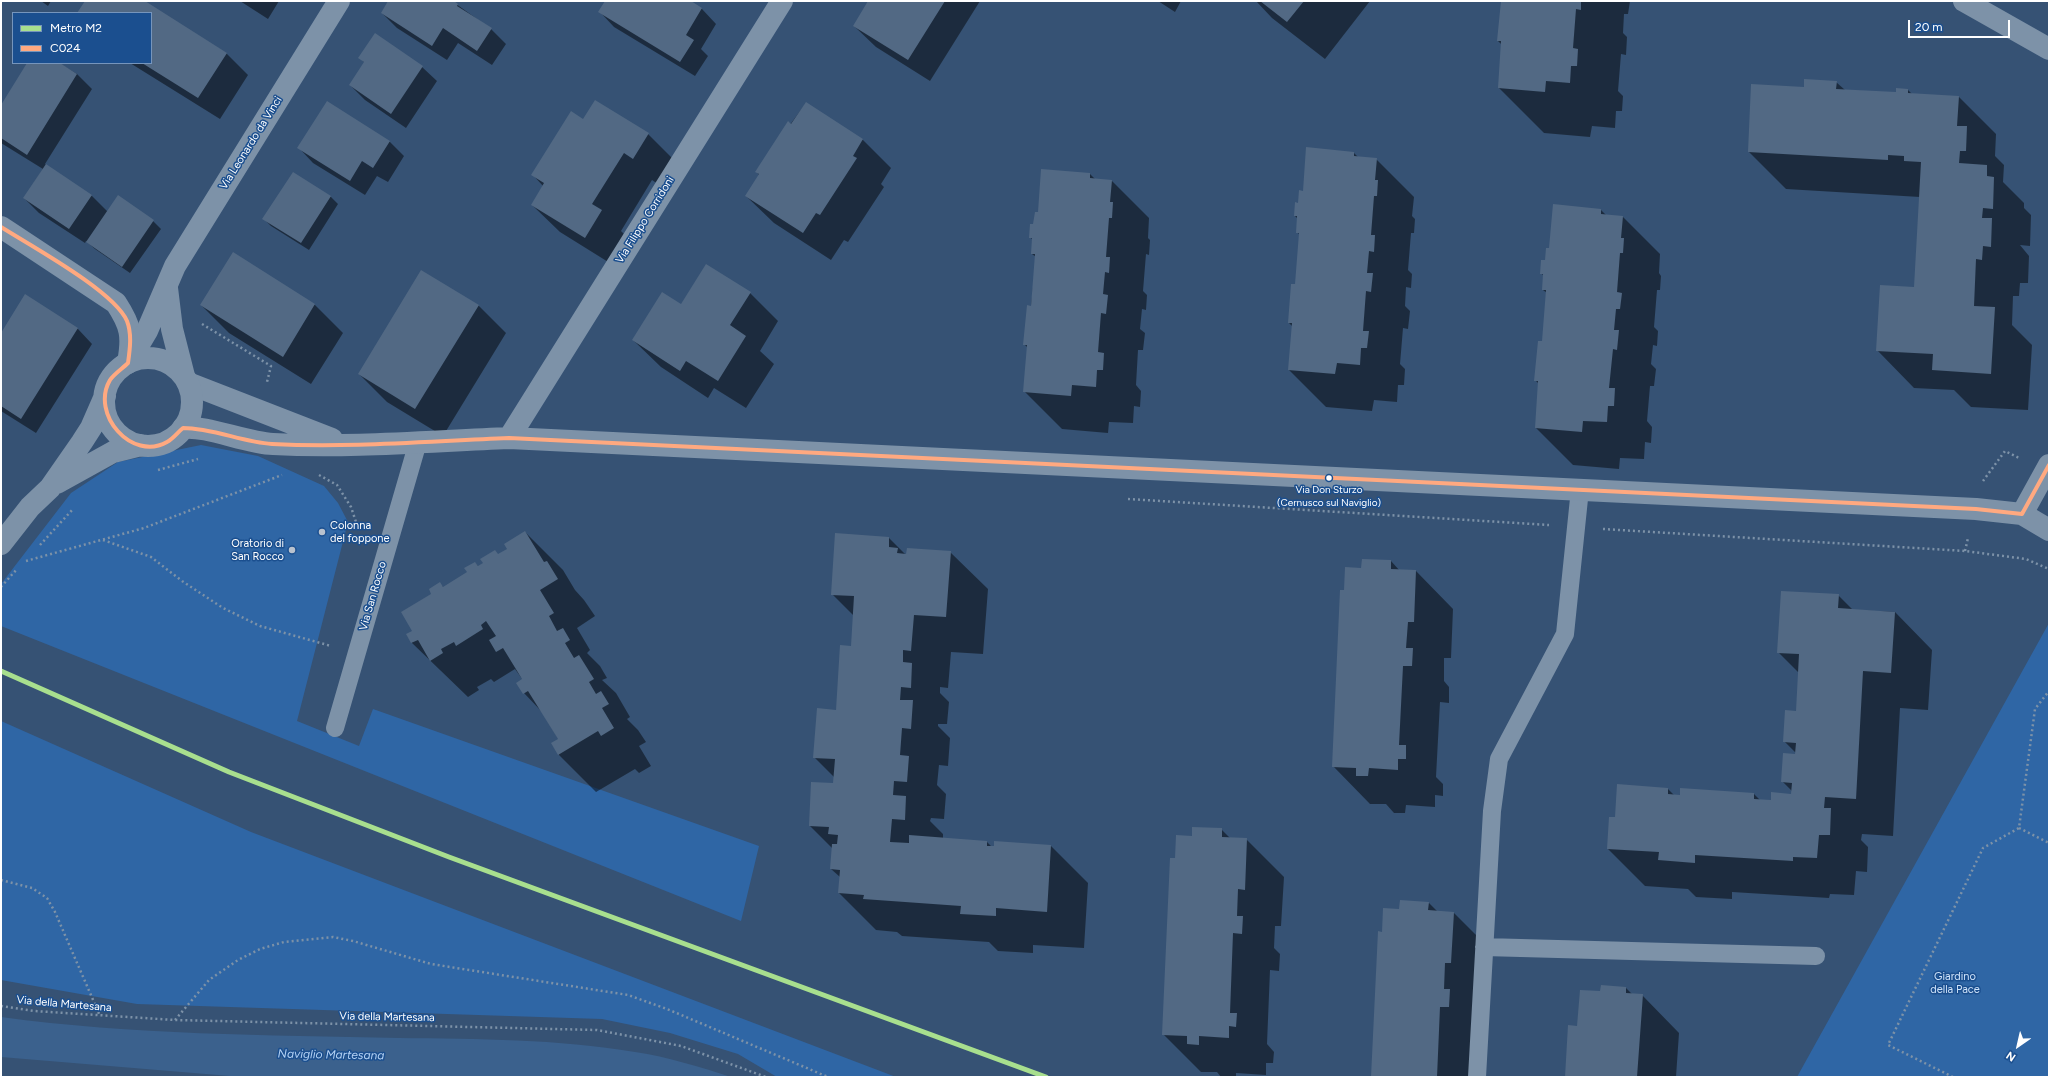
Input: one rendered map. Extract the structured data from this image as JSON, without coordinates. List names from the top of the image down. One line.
{"streets":{"street":["Via Leonardo da Vinci","Via Filippo Corridoni"],"lane":["Via San Rocco"],"path":["Via della Martesana"]},"water":["Naviglio Martesana"],"parks":["Giardino della Pace"],"places":["Via Don Sturzo (Cernusco sul Naviglio)","Colonna del foppone","Oratorio di San Rocco"],"lines":["transit line C024","metro line M2"],"legend":["Metro M2","C024"],"scale_bar":"20 m","north":"bottom left"}
